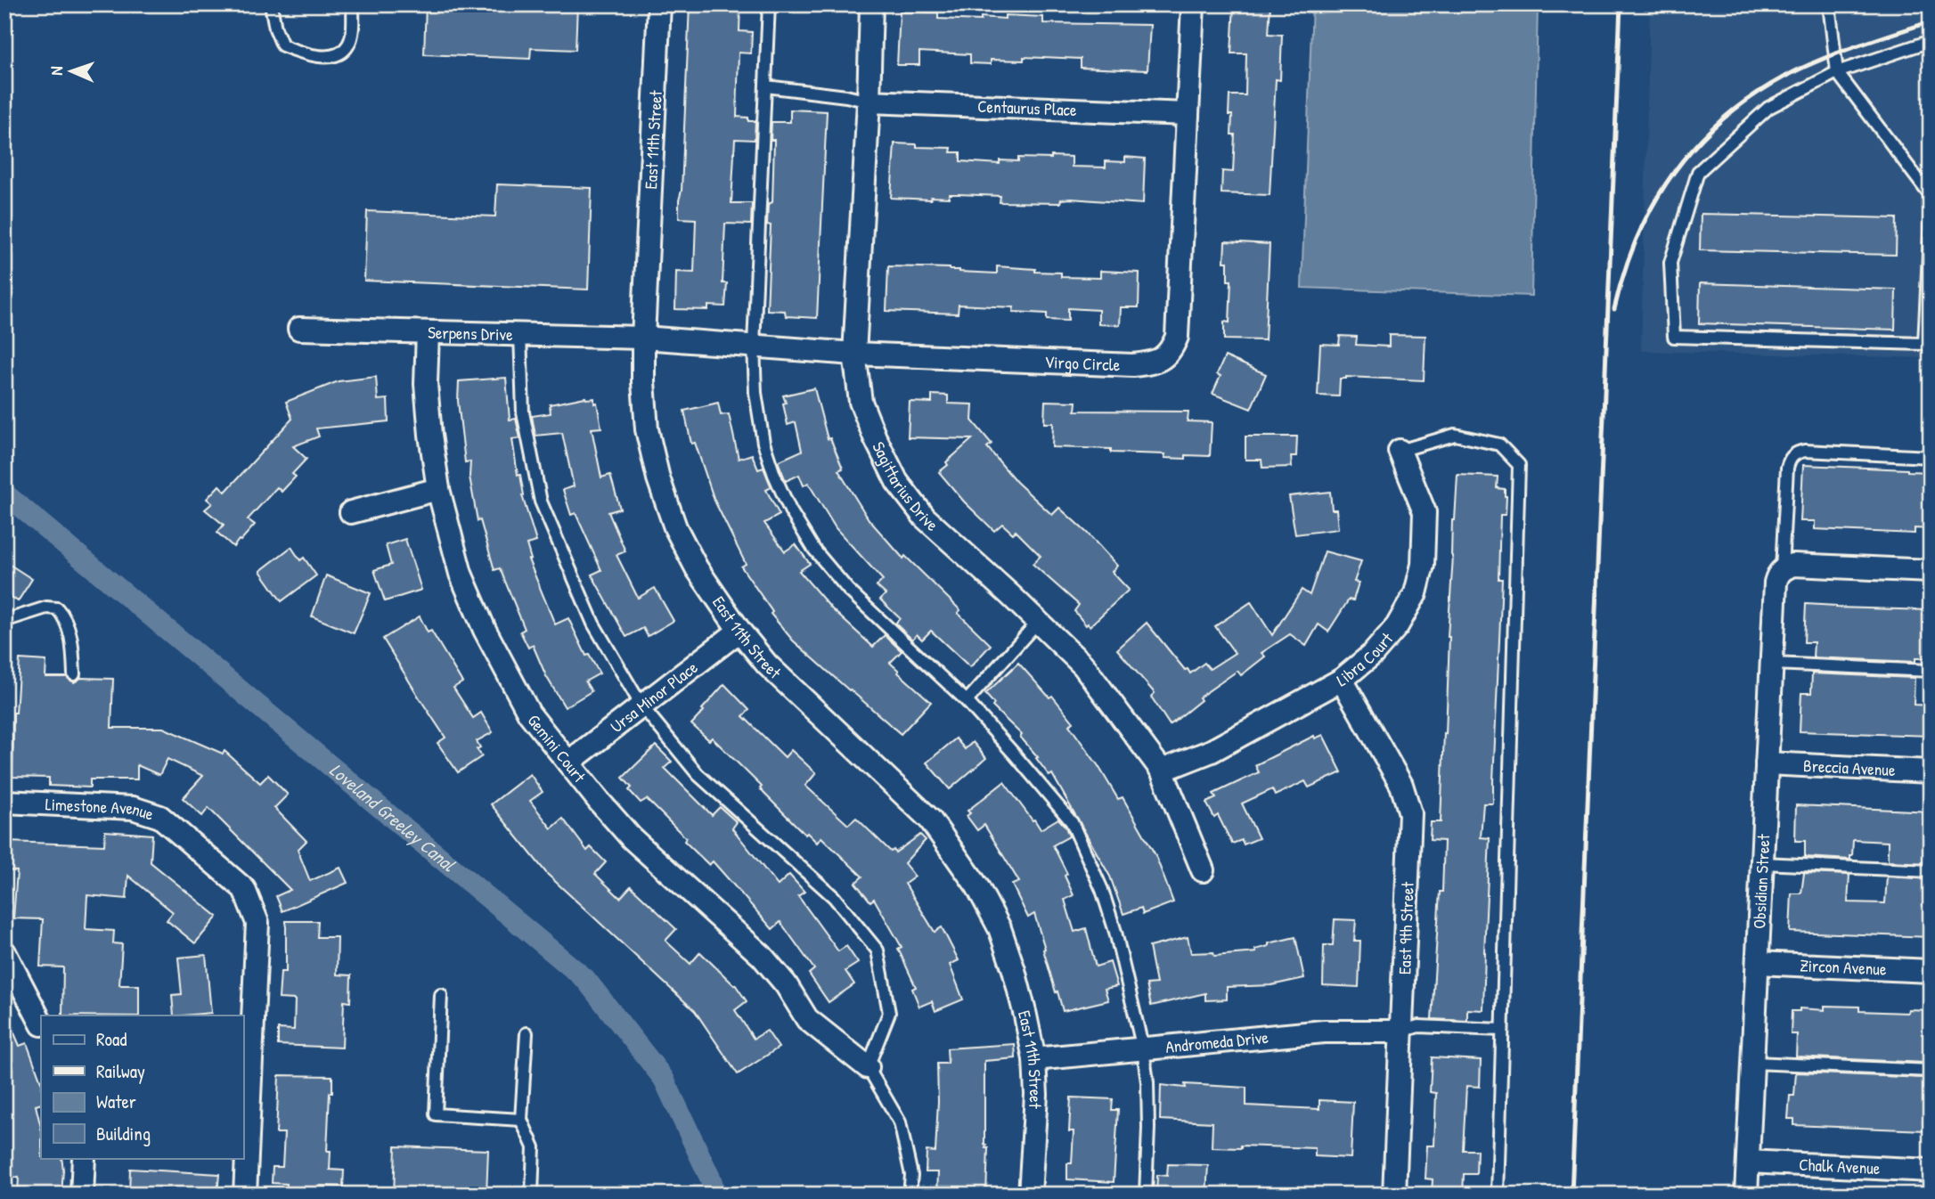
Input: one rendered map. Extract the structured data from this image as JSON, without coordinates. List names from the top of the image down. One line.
{"streets":{"street":["Centaurus Place","East 11th Street","Serpens Drive","Virgo Circle","Sagittarius Drive","Libra Court","Ursa Minor Place","Gemini Court","Breccia Avenue","Limestone Avenue","Obsidian Street","East 9th Street","Zircon Avenue","Andromeda Drive","Chalk Avenue"]},"crossings":[["Centaurus Place","Virgo Circle"],["Centaurus Place","Sagittarius Drive"],["East 11th Street","Serpens Drive"],["East 11th Street","Virgo Circle"],["East 11th Street","Ursa Minor Place"],["East 11th Street","Andromeda Drive"],["Serpens Drive","Virgo Circle"],["Serpens Drive","Gemini Court"],["Virgo Circle","Sagittarius Drive"],["Sagittarius Drive","Libra Court"],["Libra Court","East 9th Street"],["Ursa Minor Place","Gemini Court"],["Breccia Avenue","Obsidian Street"],["Obsidian Street","Zircon Avenue"],["Obsidian Street","Chalk Avenue"],["East 9th Street","Andromeda Drive"]],"water":["Loveland Greeley Canal"],"legend":["Road","Railway","Water","Building"],"north":"left"}
